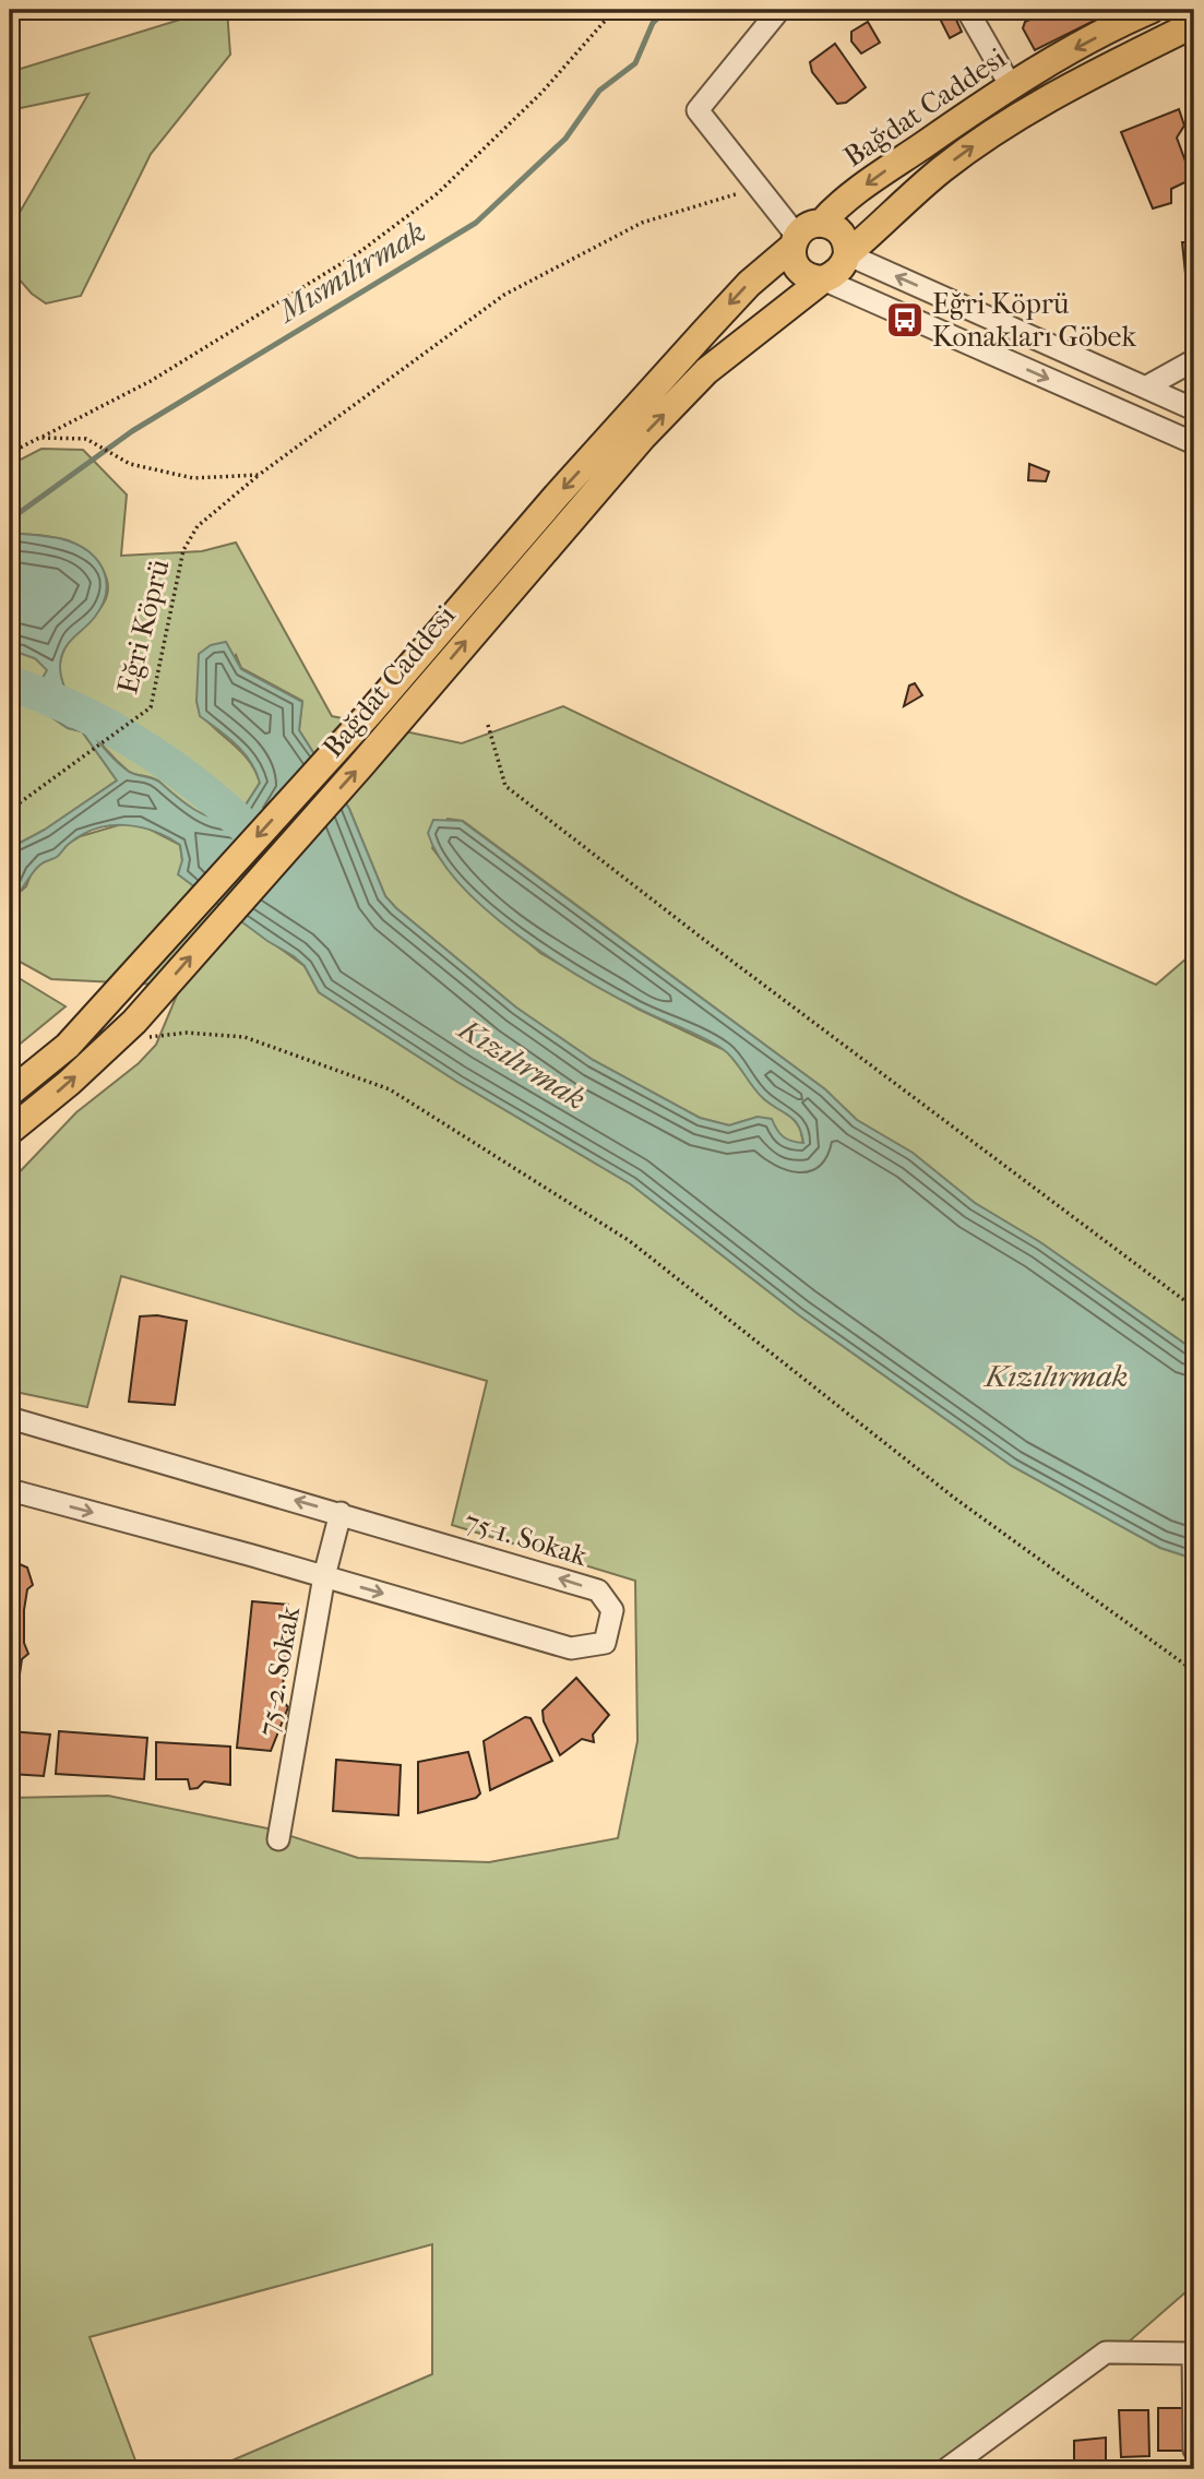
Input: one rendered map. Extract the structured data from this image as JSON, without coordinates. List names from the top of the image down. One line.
{"streets":{"main road":["Bağdat Caddesi"],"street":["75-1. Sokak","75-2. Sokak"],"path":["Eğri Köprü"]},"crossings":[["75-1. Sokak","75-2. Sokak"]],"water":["Mısmılırmak","Kızılırmak"],"places":{"bus stop":["Eğri Köprü Konakları Göbek"]}}
